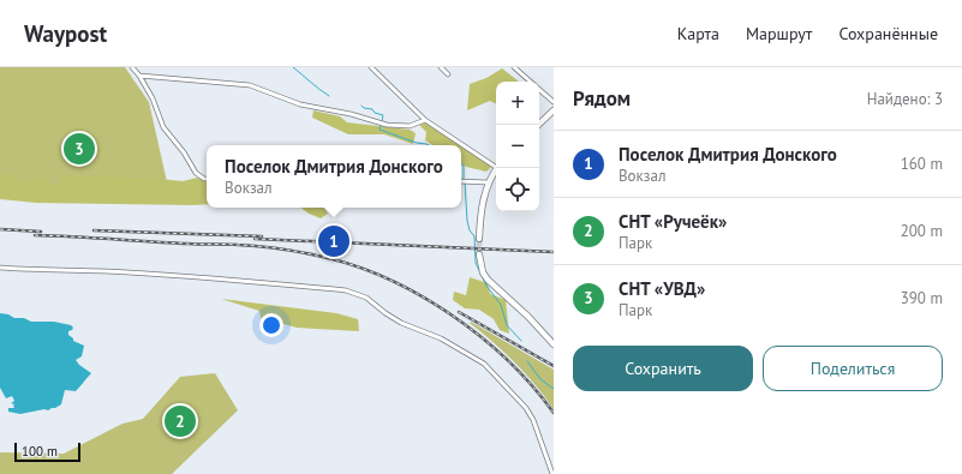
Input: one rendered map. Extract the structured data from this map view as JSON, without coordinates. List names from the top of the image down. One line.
{"scale_bar":"100 m","page":{"header":"Waypost","nav":["Карта","Маршрут","Сохранённые"],"heading":["Рядом","Найдено: 3"],"map_buttons":["+","−"],"list":[{"mark":"1","name":"Поселок Дмитрия Донского","note":"Вокзал","value":"160 m"},{"mark":"2","name":"СНТ «Ручеёк»","note":"Парк","value":"200 m"},{"mark":"3","name":"СНТ «УВД»","note":"Парк","value":"390 m"}],"pins":["3","1","2"],"popup":["Поселок Дмитрия Донского","Вокзал"],"buttons":["Сохранить","Поделиться"],"scale":"100 m"}}
